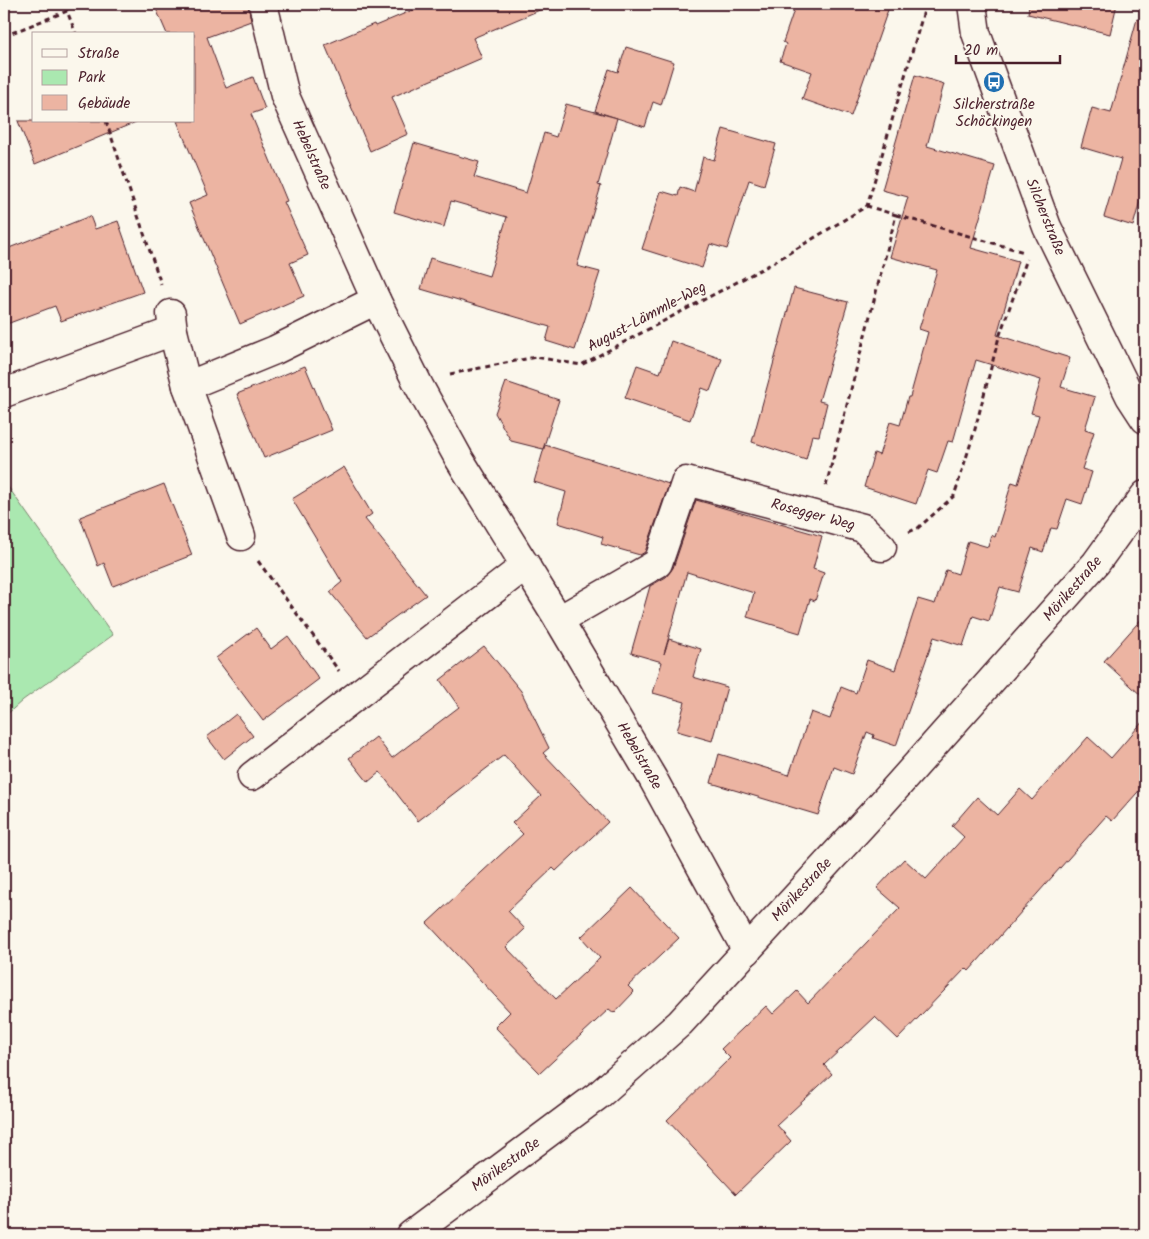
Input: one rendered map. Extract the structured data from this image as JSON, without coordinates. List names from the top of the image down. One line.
{"streets":{"street":["Hebelstraße","Silcherstraße","Rosegger Weg","Mörikestraße"],"path":["August-Lämmle-Weg"]},"crossings":[["Hebelstraße","August-Lämmle-Weg"],["Hebelstraße","Rosegger Weg"],["Hebelstraße","Mörikestraße"]],"places":{"bus stop":["Silcherstraße Schöckingen"]},"legend":["Straße","Park","Gebäude"],"scale_bar":"20 m"}
